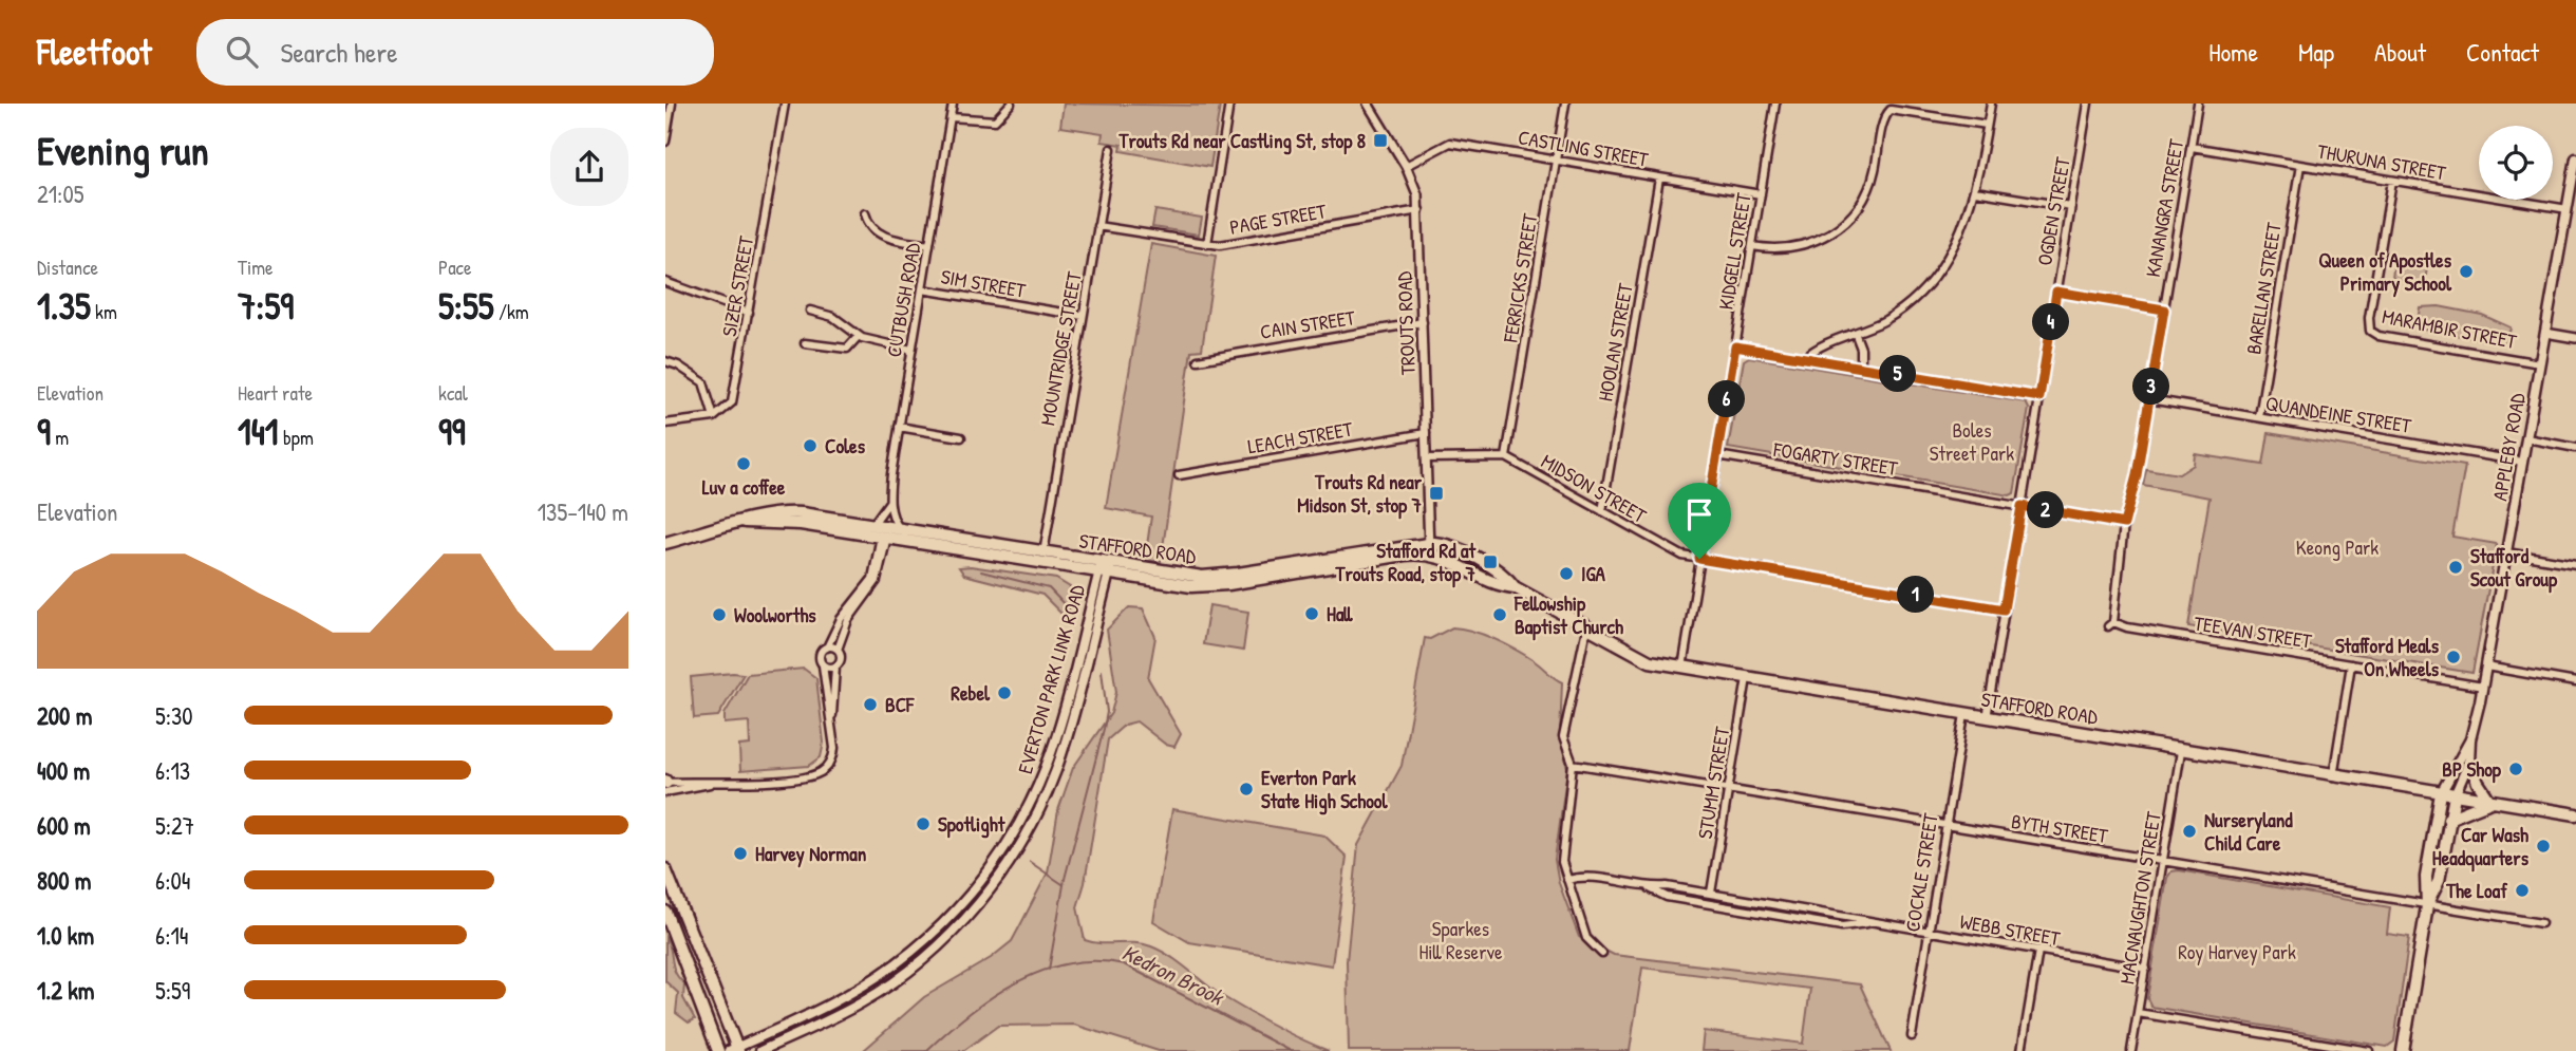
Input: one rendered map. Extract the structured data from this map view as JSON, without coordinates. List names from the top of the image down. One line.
{"streets":{"main road":["APPLEBY ROAD","STAFFORD ROAD","EVERTON PARK LINK ROAD"],"street":["CASTLING STREET","THURUNA STREET","KANANGRA STREET","OGDEN STREET","PAGE STREET","KIDGELL STREET","FERRICKS STREET","SIM STREET","SIZER STREET","BARELLAN STREET","CUTBUSH ROAD","TROUTS ROAD","CAIN STREET","MARAMBIR STREET","HOOLAN STREET","MOUNTRIDGE STREET","QUANDEINE STREET","LEACH STREET","FOGARTY STREET","MIDSON STREET","TEEVAN STREET","STUMM STREET","BYTH STREET","COCKLE STREET","MACNAUGHTON STREET","WEBB STREET"]},"crossings":[["CASTLING STREET","KIDGELL STREET"],["CASTLING STREET","FERRICKS STREET"],["CASTLING STREET","TROUTS ROAD"],["CASTLING STREET","HOOLAN STREET"],["THURUNA STREET","KANANGRA STREET"],["THURUNA STREET","BARELLAN STREET"],["THURUNA STREET","MARAMBIR STREET"],["THURUNA STREET","APPLEBY ROAD"],["KANANGRA STREET","QUANDEINE STREET"],["KANANGRA STREET","FOGARTY STREET"],["KANANGRA STREET","TEEVAN STREET"],["OGDEN STREET","FOGARTY STREET"],["OGDEN STREET","MIDSON STREET"],["OGDEN STREET","STAFFORD ROAD"],["PAGE STREET","TROUTS ROAD"],["PAGE STREET","MOUNTRIDGE STREET"],["KIDGELL STREET","FOGARTY STREET"],["KIDGELL STREET","MIDSON STREET"],["KIDGELL STREET","STAFFORD ROAD"],["FERRICKS STREET","MIDSON STREET"],["SIM STREET","CUTBUSH ROAD"],["SIM STREET","MOUNTRIDGE STREET"],["BARELLAN STREET","QUANDEINE STREET"],["CUTBUSH ROAD","STAFFORD ROAD"],["TROUTS ROAD","CAIN STREET"],["TROUTS ROAD","LEACH STREET"],["TROUTS ROAD","STAFFORD ROAD"],["MARAMBIR STREET","APPLEBY ROAD"],["HOOLAN STREET","MIDSON STREET"],["MOUNTRIDGE STREET","STAFFORD ROAD"],["QUANDEINE STREET","APPLEBY ROAD"],["APPLEBY ROAD","STAFFORD ROAD"],["APPLEBY ROAD","TEEVAN STREET"],["STAFFORD ROAD","EVERTON PARK LINK ROAD"],["STAFFORD ROAD","STUMM STREET"],["STAFFORD ROAD","COCKLE STREET"],["STAFFORD ROAD","MACNAUGHTON STREET"],["STUMM STREET","BYTH STREET"],["STUMM STREET","WEBB STREET"],["BYTH STREET","COCKLE STREET"],["BYTH STREET","MACNAUGHTON STREET"],["COCKLE STREET","WEBB STREET"],["MACNAUGHTON STREET","WEBB STREET"]],"water":["Kedron Brook"],"parks":["Boles Street Park","Keong Park","Sparkes Hill Reserve","Roy Harvey Park"],"places":{"transit":["Trouts Rd near Castling St, stop 8","Trouts Rd near Midson St, stop 7","Stafford Rd at Trouts Road, stop 7"],"other":["Queen of Apostles Primary School","Coles","Luv a coffee","Stafford Scout Group","IGA","Hall","Woolworths","Fellowship Baptist Church","Stafford Meals On Wheels","Rebel","BCF","BP Shop","Everton Park State High School","Spotlight","Nurseryland Child Care","Car Wash Headquarters","Harvey Norman","The Loaf"]},"page":{"header":"Fleetfoot","search":"Search here","nav":["Home","Map","About","Contact"],"heading":["Evening run","21:05"],"stats":[["Distance","1.35 km"],["Time","7:59"],["Pace","5:55 /km"],["Elevation","9 m"],["Heart rate","141 bpm"],["kcal","99"]],"pins":["4","5","3","6","2","1"],"chart":["Elevation","135–140 m"],"list":[{"name":"200 m","note":"5:30"},{"name":"400 m","note":"6:13"},{"name":"600 m","note":"5:27"},{"name":"800 m","note":"6:04"},{"name":"1.0 km","note":"6:14"},{"name":"1.2 km","note":"5:59"}]}}
